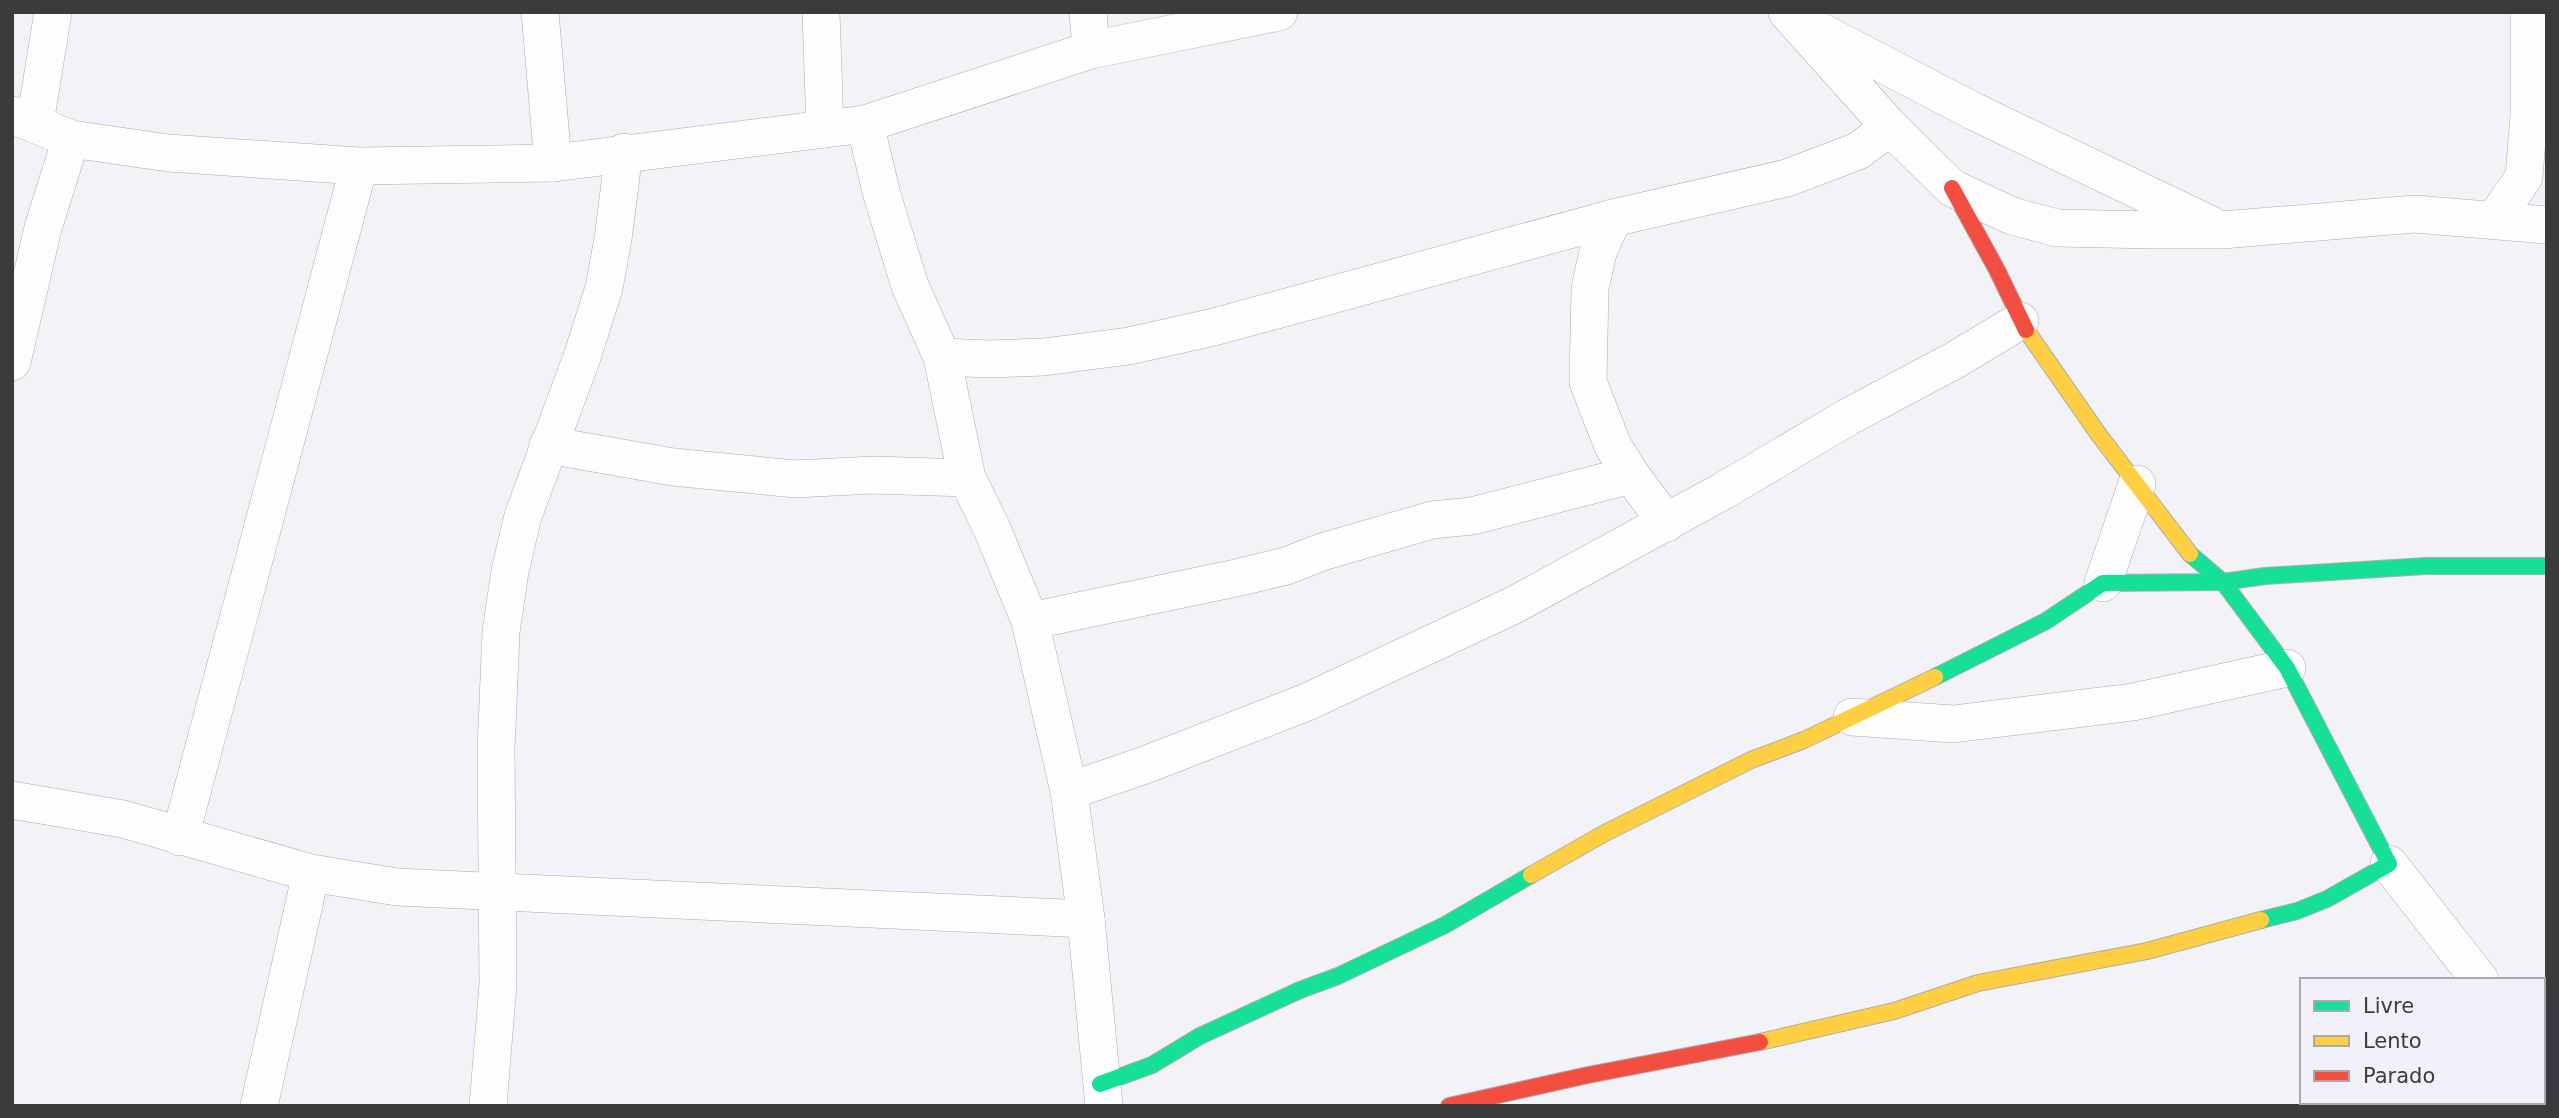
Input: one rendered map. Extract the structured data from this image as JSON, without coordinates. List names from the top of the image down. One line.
{"legend":["Livre","Lento","Parado"]}
